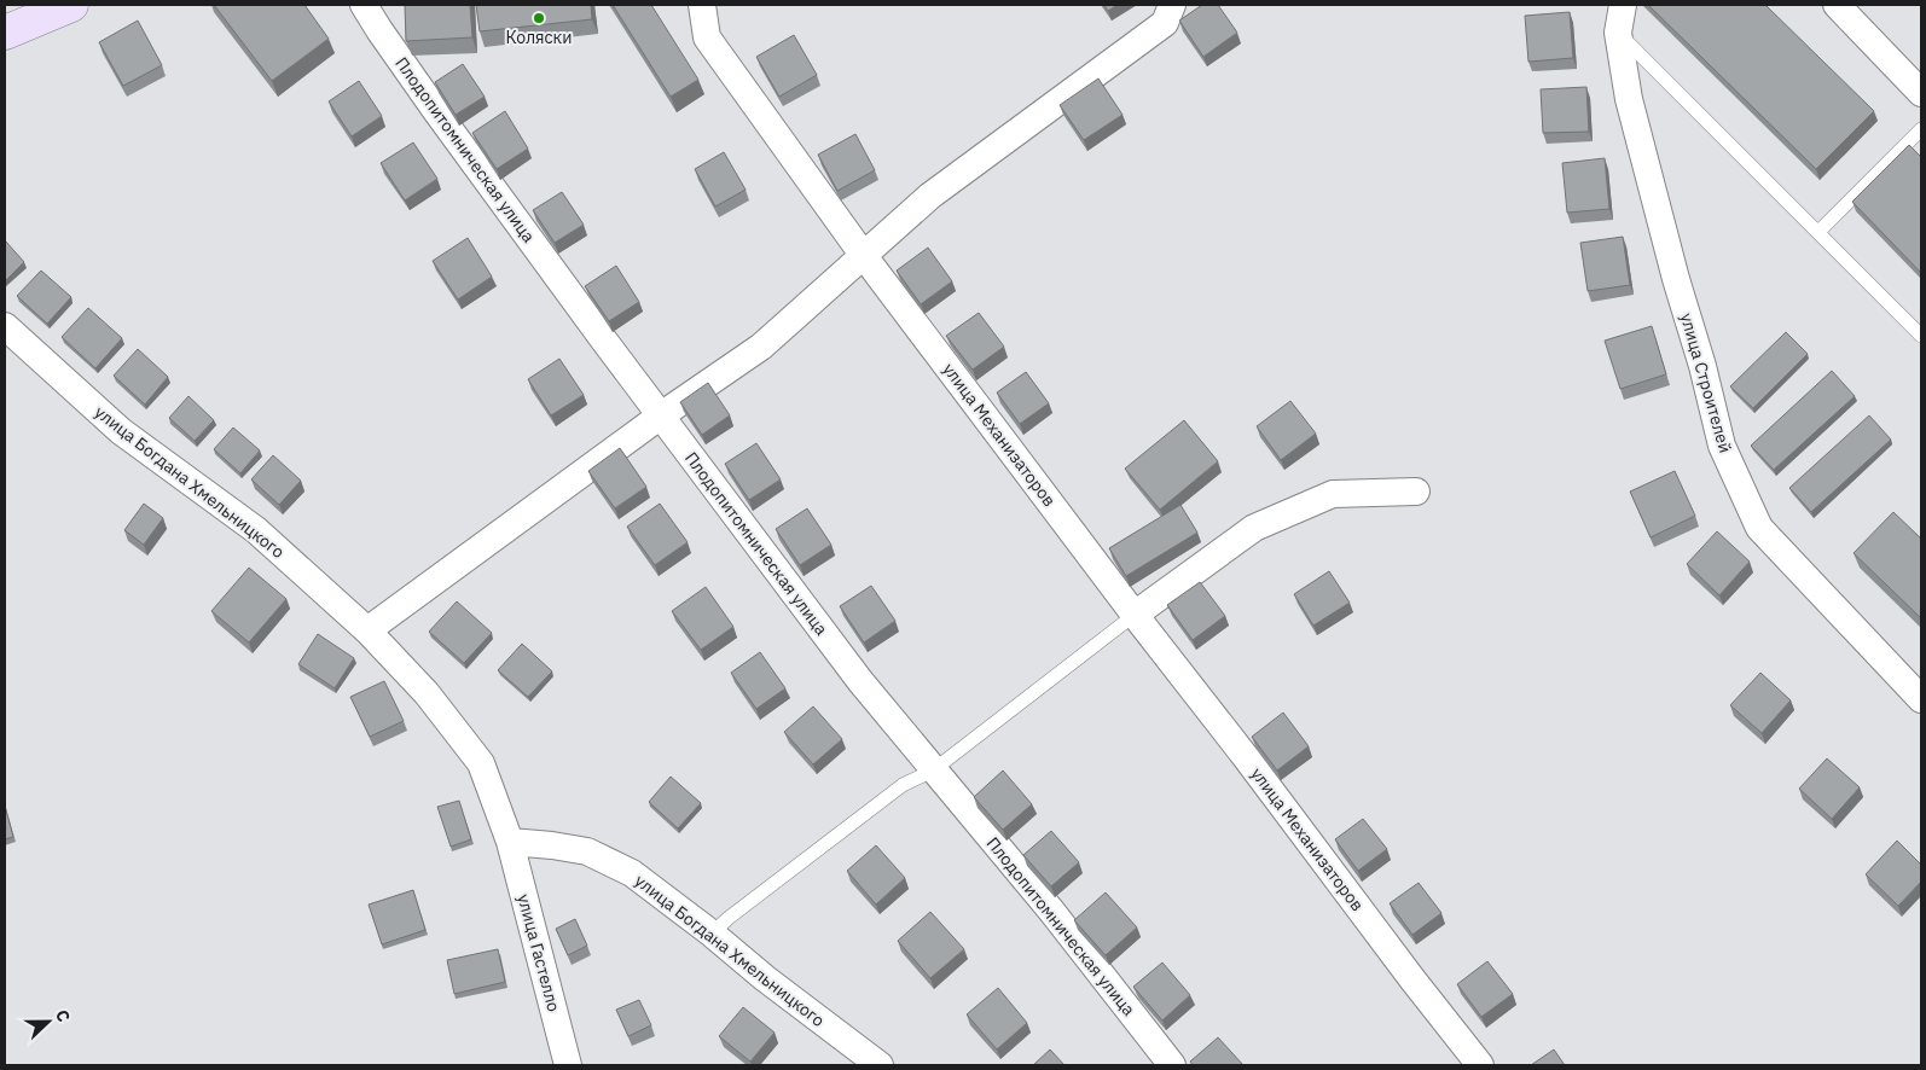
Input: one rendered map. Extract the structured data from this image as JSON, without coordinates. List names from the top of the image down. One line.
{"streets":{"street":["Плодопитомническая улица","улица Строителей","улица Механизаторов","улица Богдана Хмельницкого","улица Гастелло"]},"crossings":[["улица Богдана Хмельницкого","улица Гастелло"]],"places":["Коляски"],"north":"right"}
